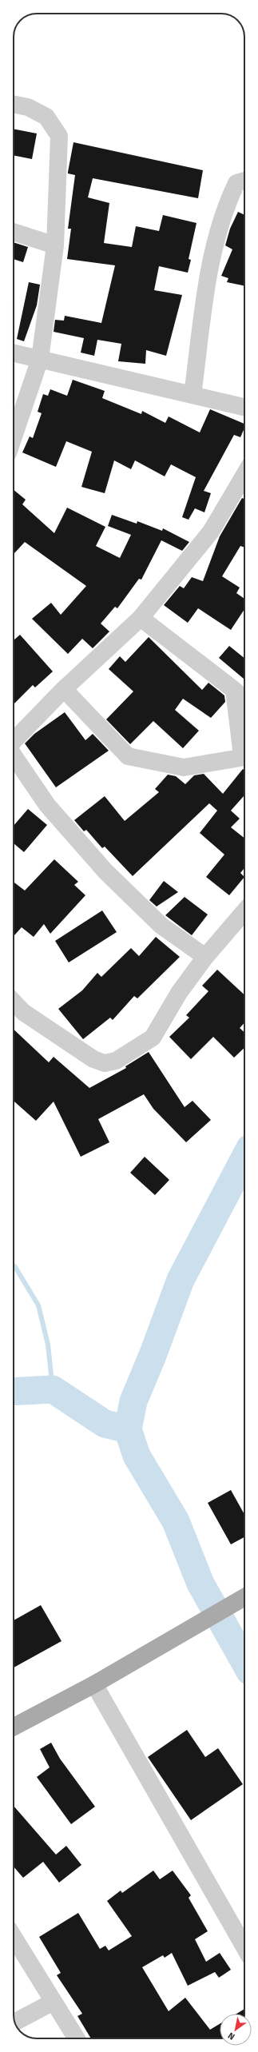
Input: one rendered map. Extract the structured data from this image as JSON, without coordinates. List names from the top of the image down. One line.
{"north":"bottom left"}
